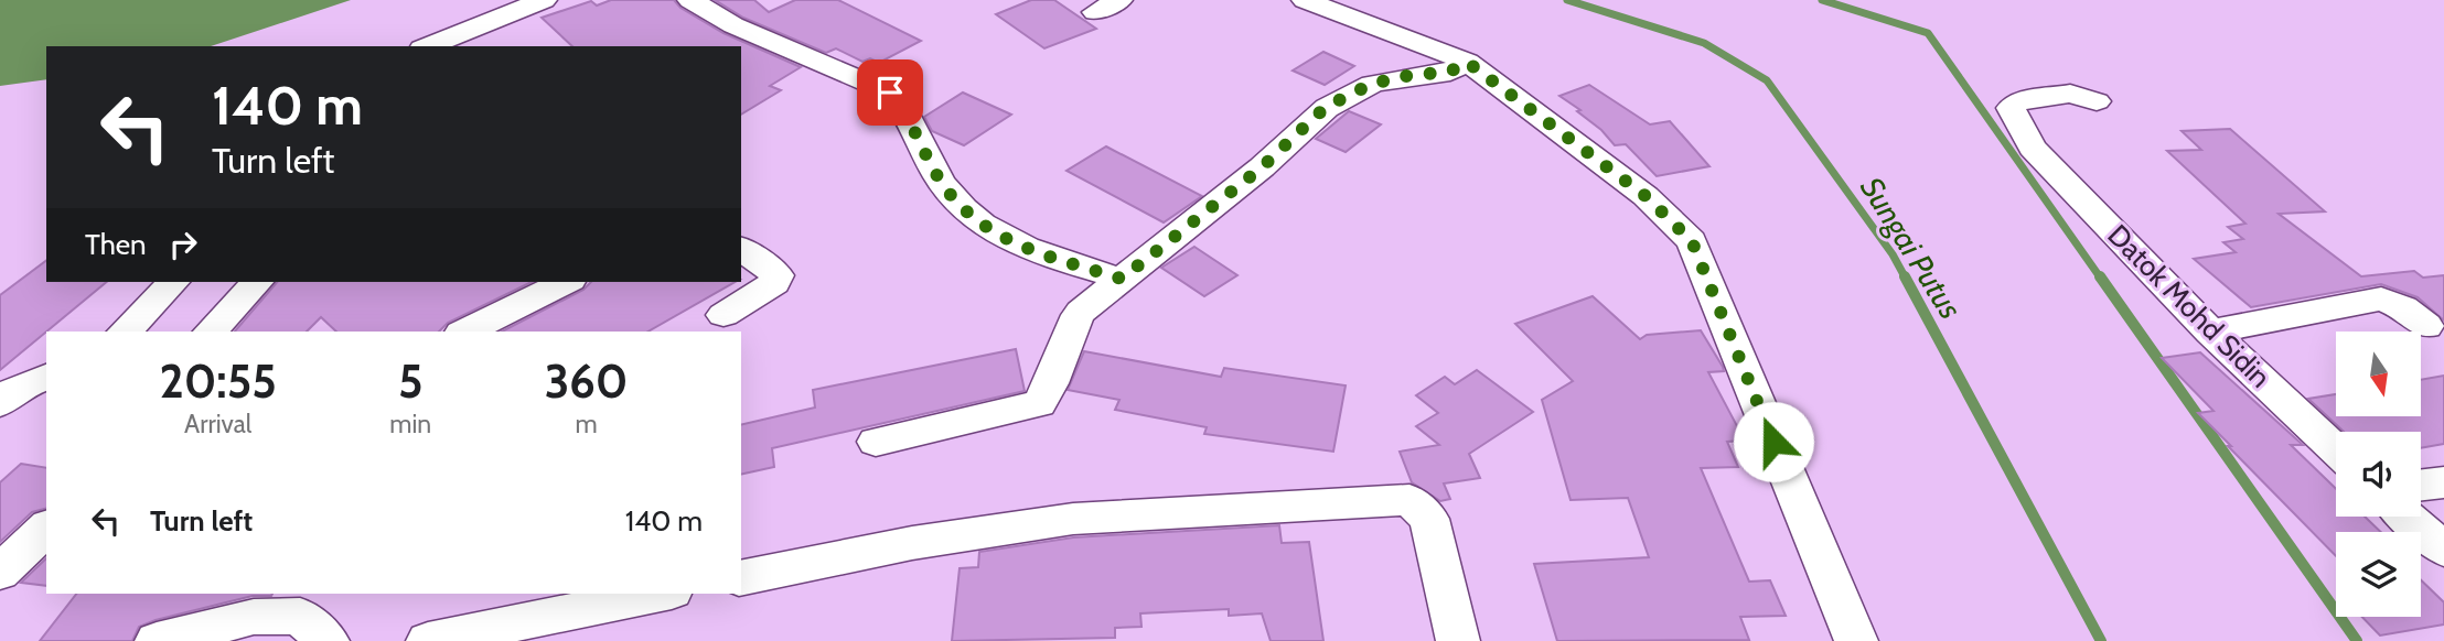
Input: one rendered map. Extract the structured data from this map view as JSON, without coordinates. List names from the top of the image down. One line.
{"streets":{"street":["Datok Mohd Sidin"]},"water":["Sungai Putus"],"north":"bottom","page":{"turn":["140 m","Turn left"],"then":"Then","eta":["20:55","Arrival","5","min","360","m"],"list":[{"name":"Turn left","value":"140 m"}]}}
